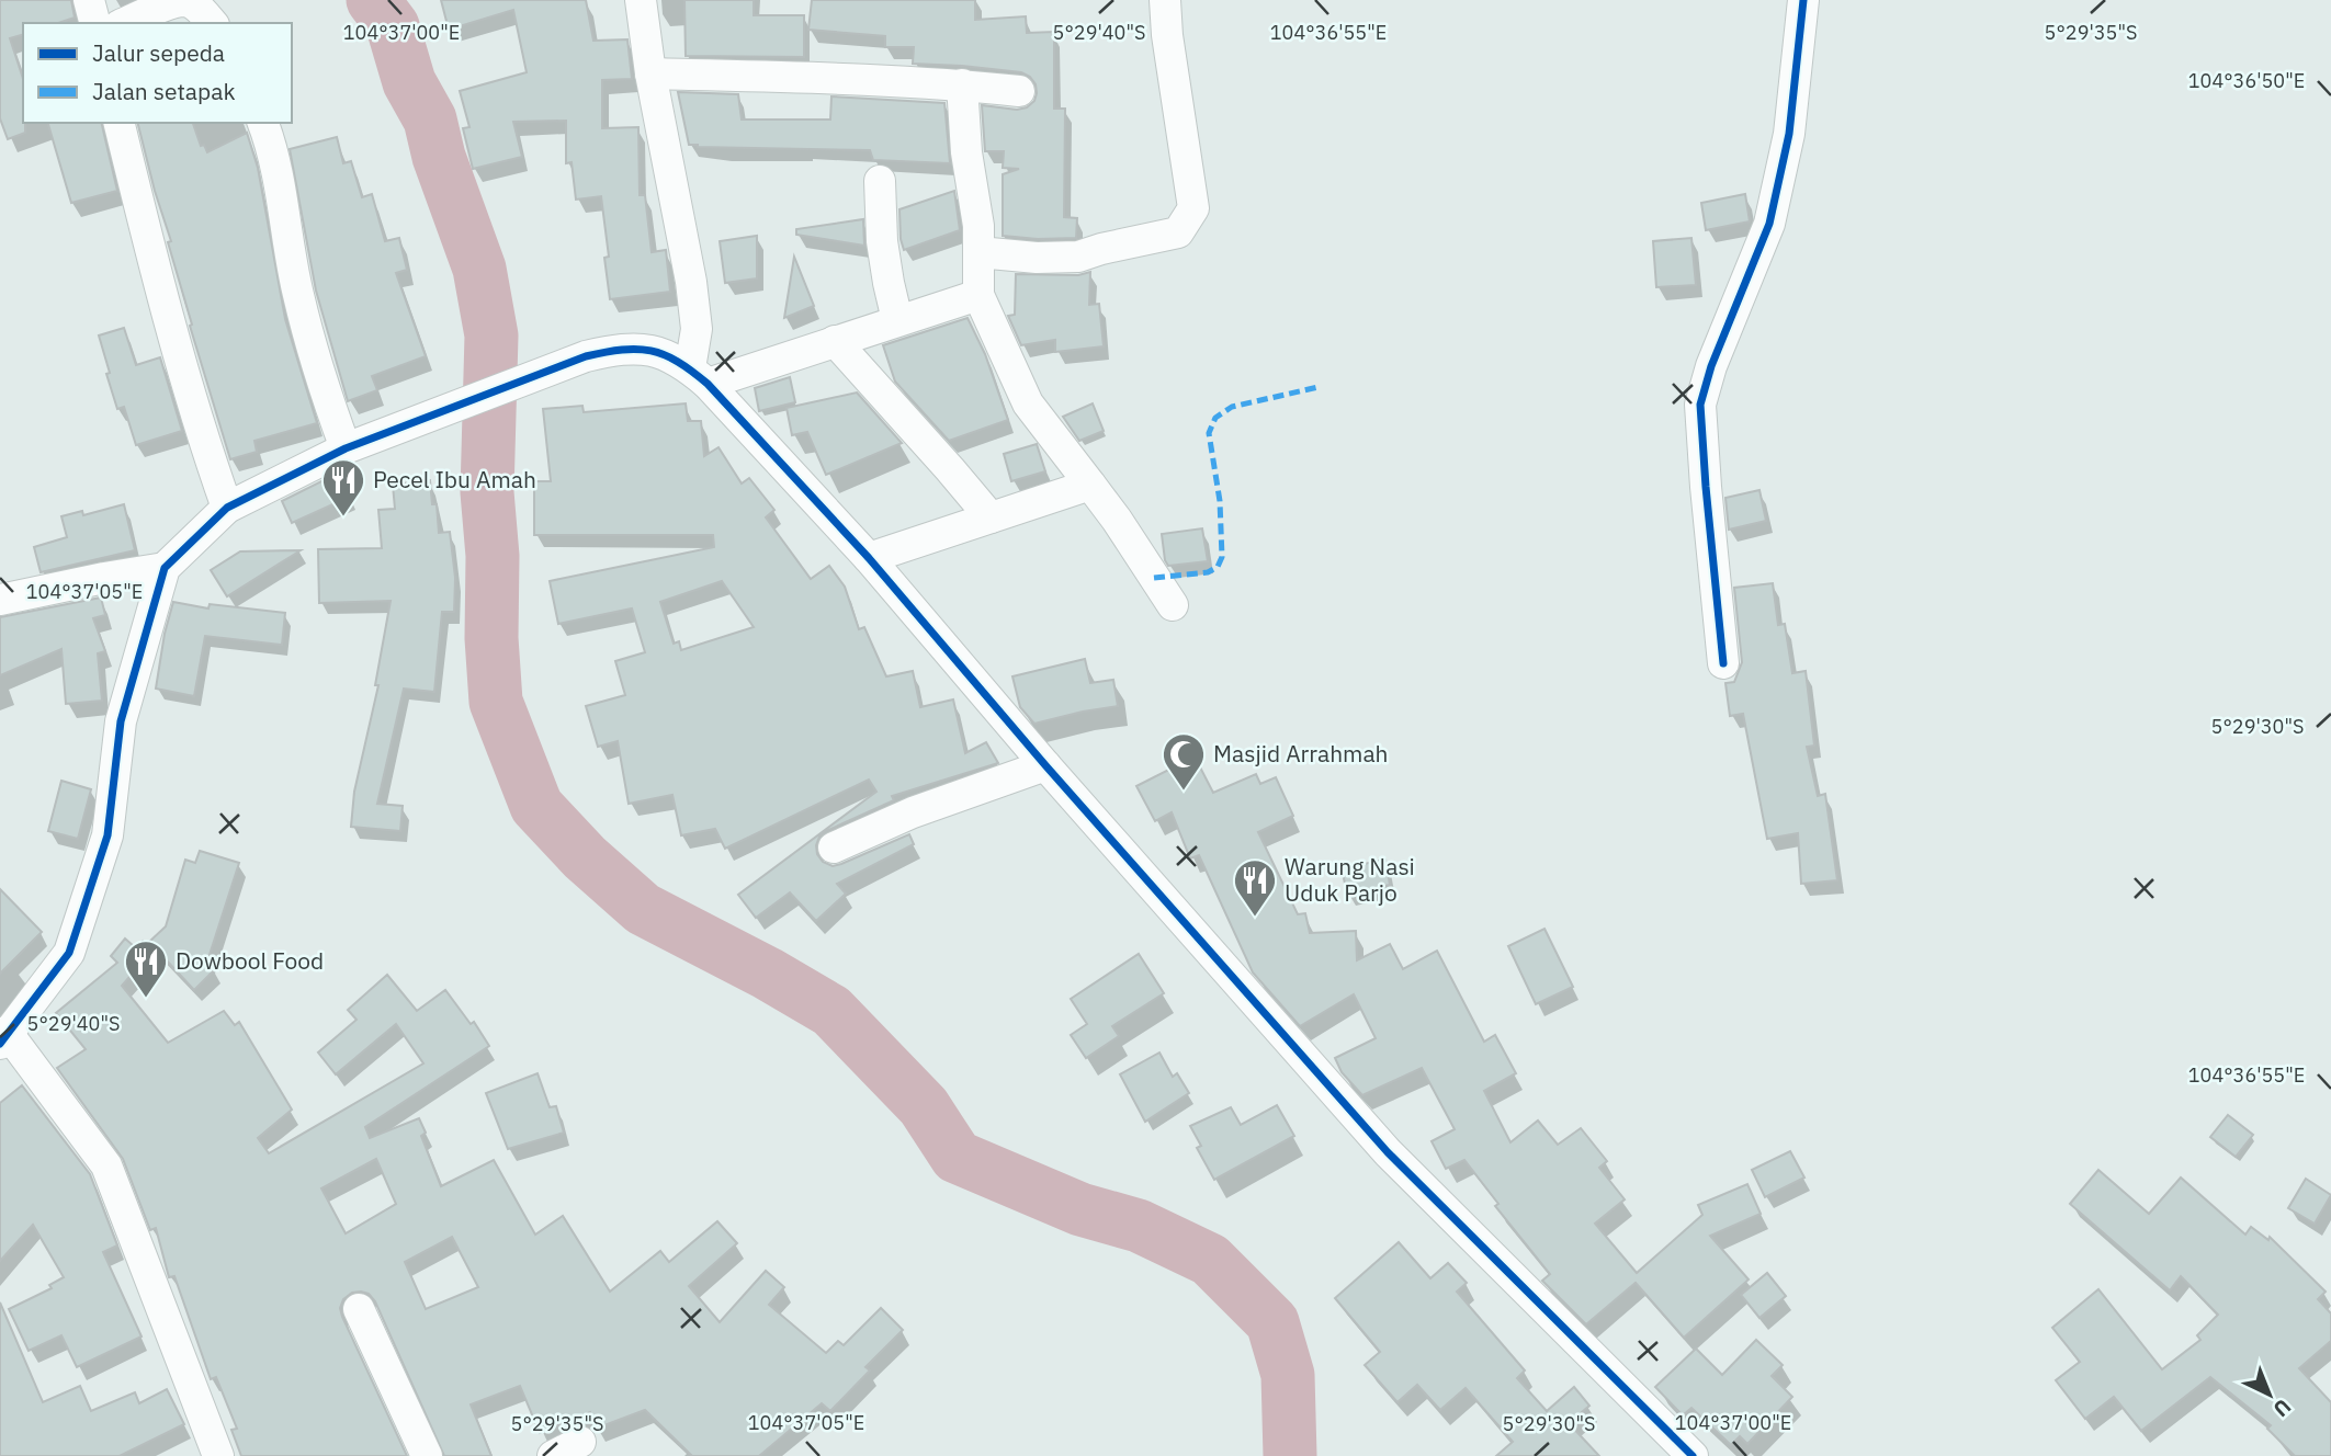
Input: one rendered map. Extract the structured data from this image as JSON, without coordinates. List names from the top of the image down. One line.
{"places":{"restaurant":["Pecel Ibu Amah","Warung Nasi Uduk Parjo","Dowbool Food"],"mosque":["Masjid Arrahmah"]},"legend":["Jalur sepeda","Jalan setapak"],"north":"bottom right","coordinates":["5°29'40\"S","5°29'35\"S","104°36'55\"E","104°37'00\"E","104°36'50\"E","104°37'05\"E","5°29'30\"S"]}
